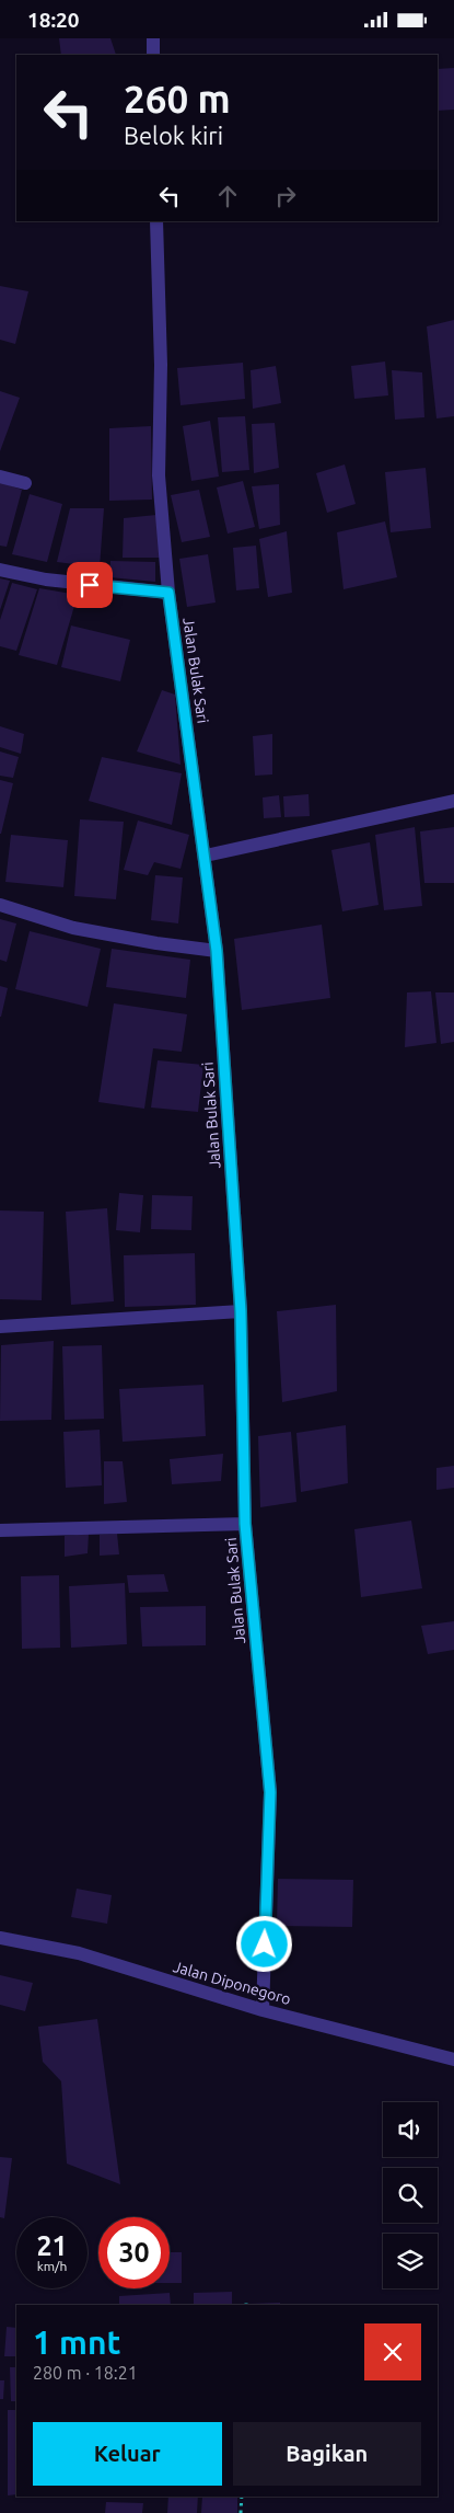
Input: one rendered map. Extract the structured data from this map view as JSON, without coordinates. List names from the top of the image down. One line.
{"streets":{"street":["Jalan Bulak Sari","Jalan Diponegoro"]},"crossings":[["Jalan Bulak Sari","Jalan Diponegoro"]],"page":{"status":"18:20","turn":["260 m","Belok kiri"],"speed":"21 km/h","limit":"30","heading":["1 mnt","280 m · 18:21"],"buttons":["Keluar","Bagikan"]}}
